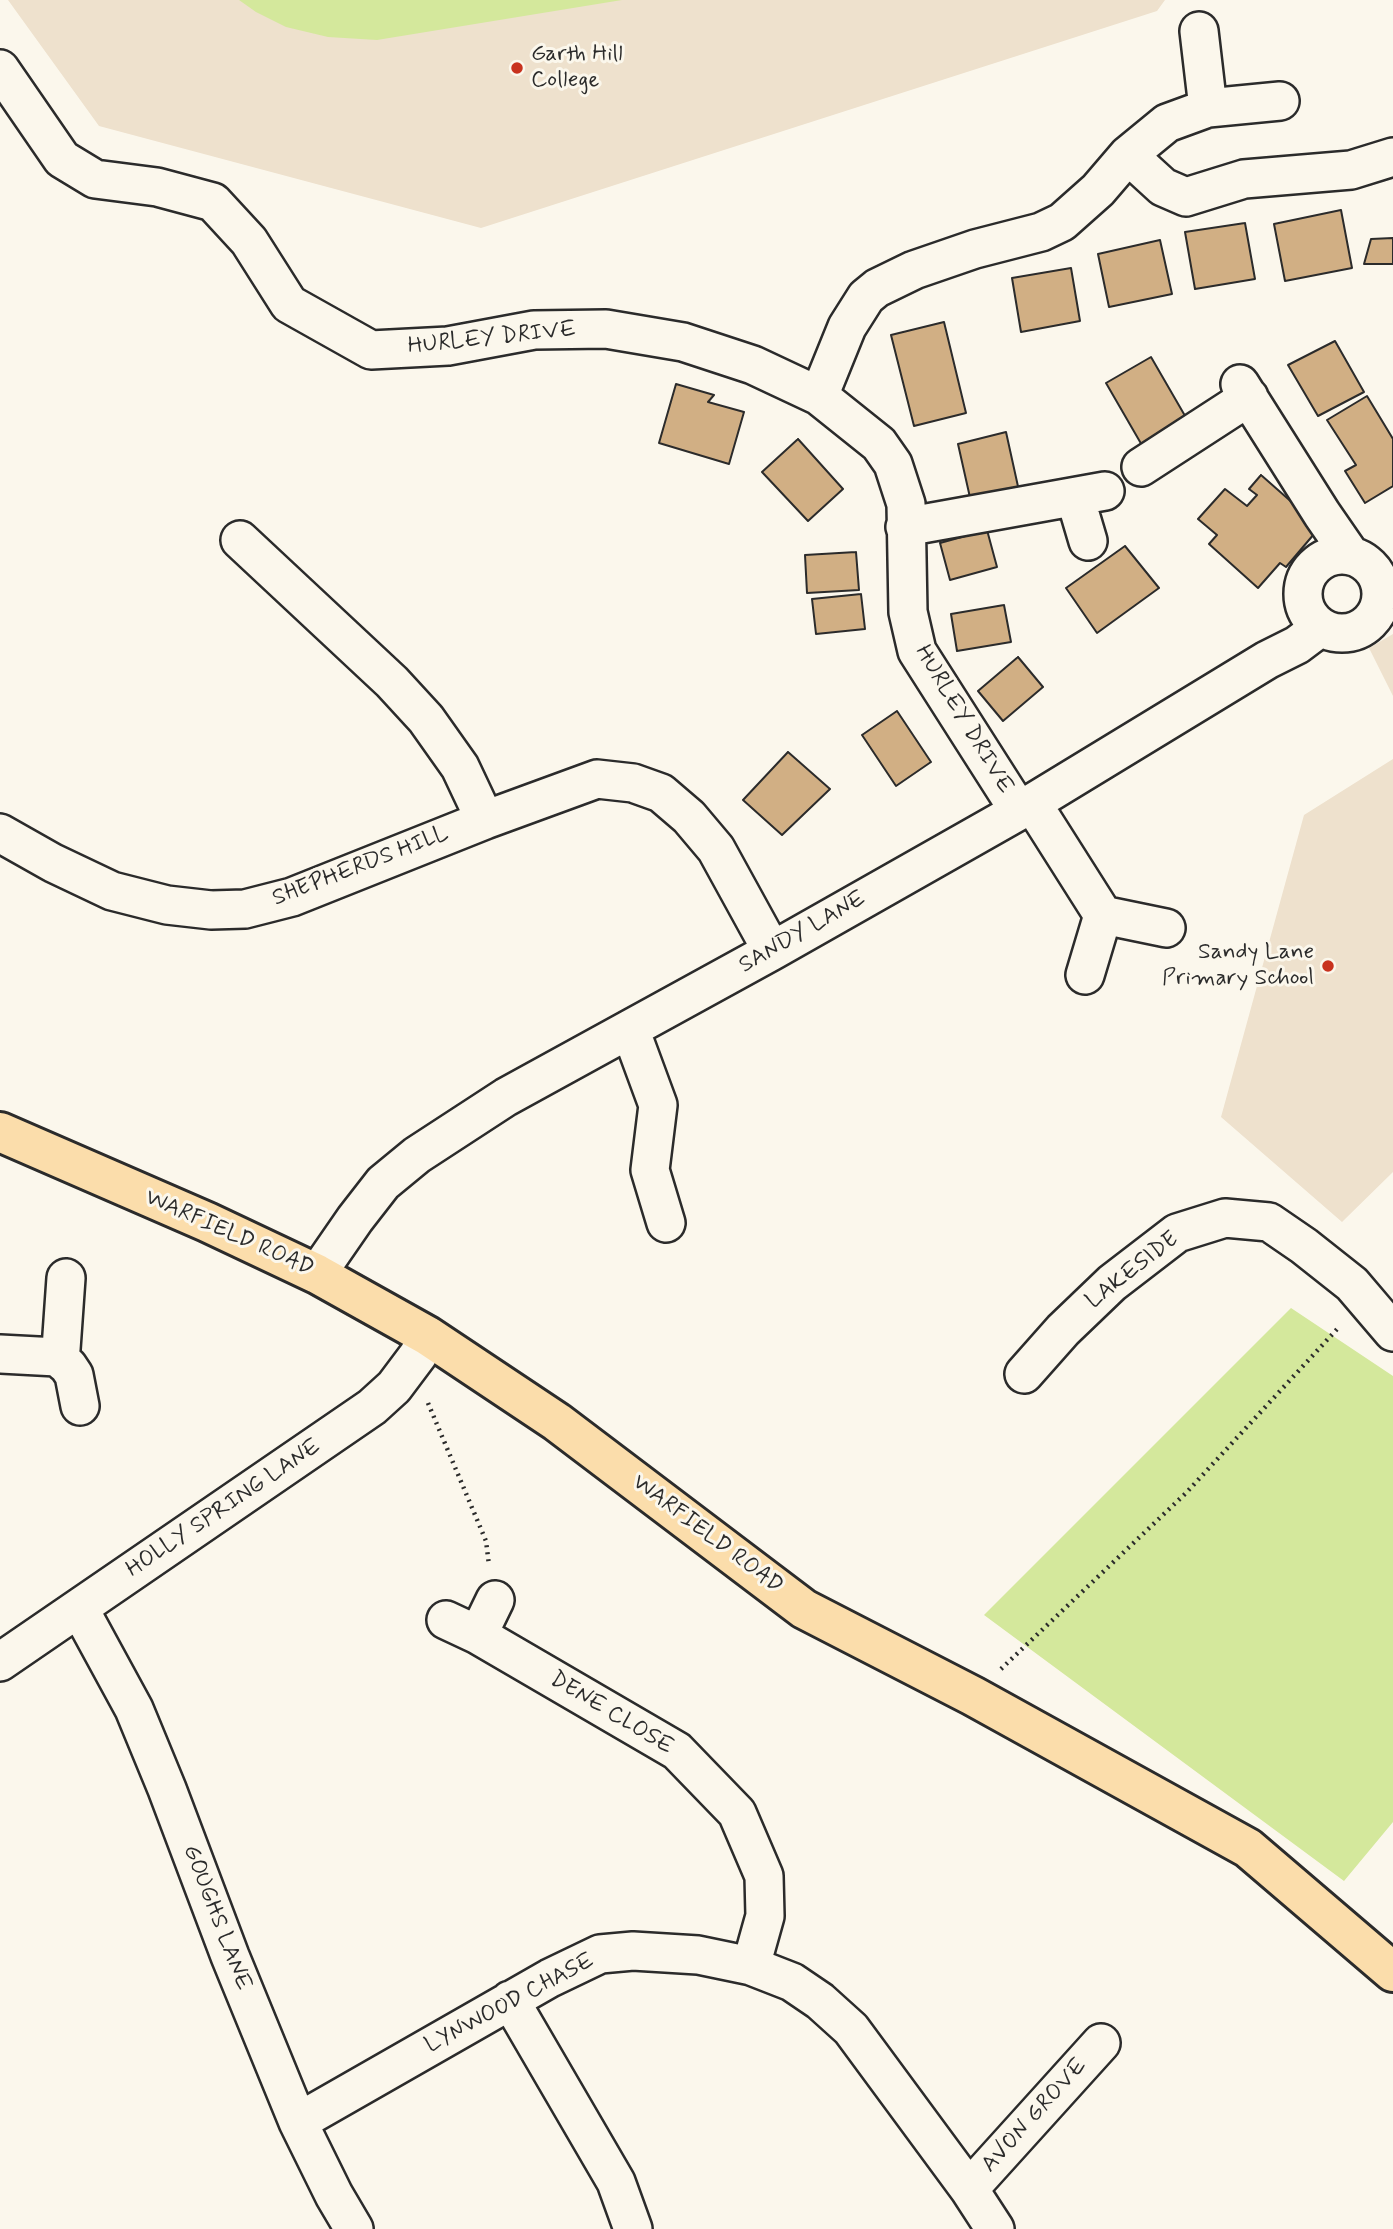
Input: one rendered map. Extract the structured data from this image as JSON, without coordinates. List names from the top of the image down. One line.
{"streets":{"main road":["WARFIELD ROAD"],"street":["HURLEY DRIVE","SHEPHERDS HILL","SANDY LANE","LAKESIDE","HOLLY SPRING LANE","DENE CLOSE","GOUGHS LANE","LYNWOOD CHASE","AVON GROVE"]},"crossings":[["HURLEY DRIVE","SANDY LANE"],["SHEPHERDS HILL","SANDY LANE"],["SANDY LANE","WARFIELD ROAD"],["WARFIELD ROAD","HOLLY SPRING LANE"],["HOLLY SPRING LANE","GOUGHS LANE"],["DENE CLOSE","LYNWOOD CHASE"],["GOUGHS LANE","LYNWOOD CHASE"],["LYNWOOD CHASE","AVON GROVE"]],"places":["Garth Hill College","Sandy Lane Primary School"]}
